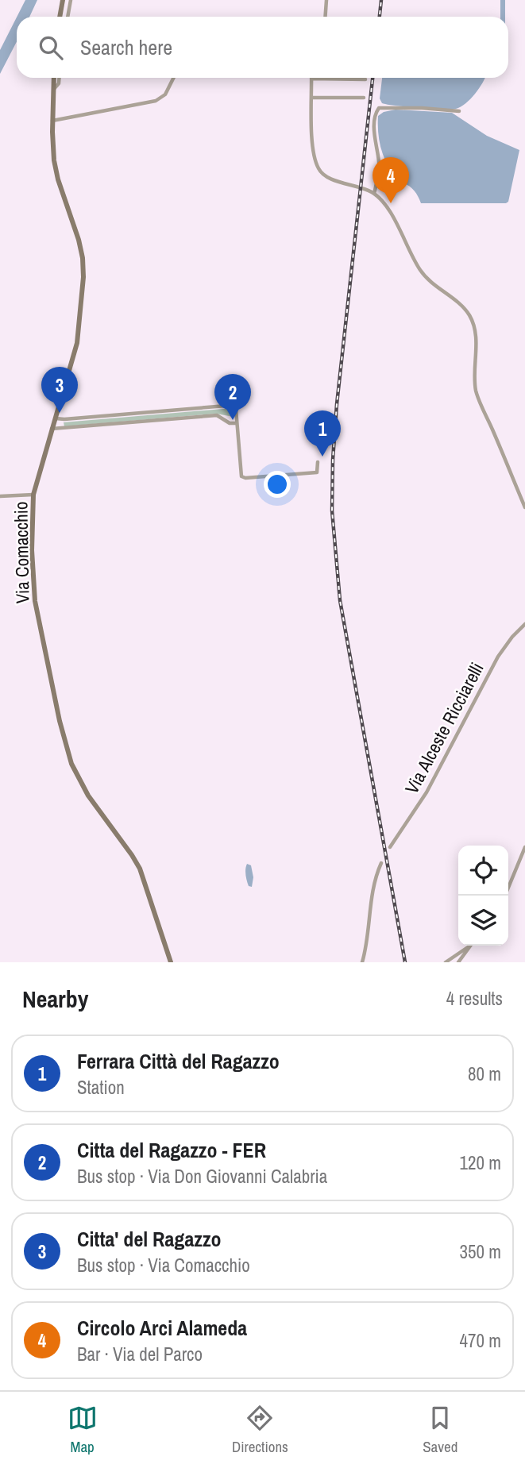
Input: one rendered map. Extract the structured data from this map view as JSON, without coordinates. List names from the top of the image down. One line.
{"streets":{"main road":["Via Comacchio"],"street":["Via Alceste Ricciarelli"]},"page":{"search":"Search here","pins":["4","3","2","1"],"heading":["Nearby","4 results"],"list":[{"mark":"1","name":"Ferrara Città del Ragazzo","note":"Station","value":"80 m"},{"mark":"2","name":"Citta del Ragazzo - FER","note":"Bus stop · Via Don Giovanni Calabria","value":"120 m"},{"mark":"3","name":"Citta' del Ragazzo","note":"Bus stop · Via Comacchio","value":"350 m"},{"mark":"4","name":"Circolo Arci Alameda","note":"Bar · Via del Parco","value":"470 m"}],"nav":["Map","Directions","Saved"]}}
